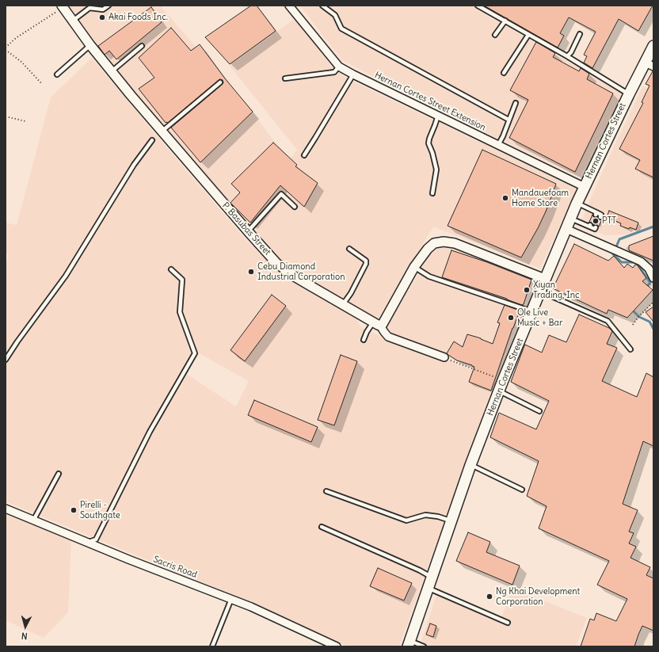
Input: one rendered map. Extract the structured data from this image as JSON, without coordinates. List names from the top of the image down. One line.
{"streets":{"main road":["Hernan Cortes Street"],"street":["Hernan Cortes Street Extension","P. Basubas Street","Sacris Road"]},"crossings":[["Hernan Cortes Street Extension","Hernan Cortes Street"]],"places":["Akai Foods Inc.","Mandauefoam Home Store","PTT","Cebu Diamond Industrial Corporation","Xiyan Trading, Inc","Ole Live Music + Bar","Pirelli - Southgate","Ng Khai Development Corporation"],"north":"bottom"}
